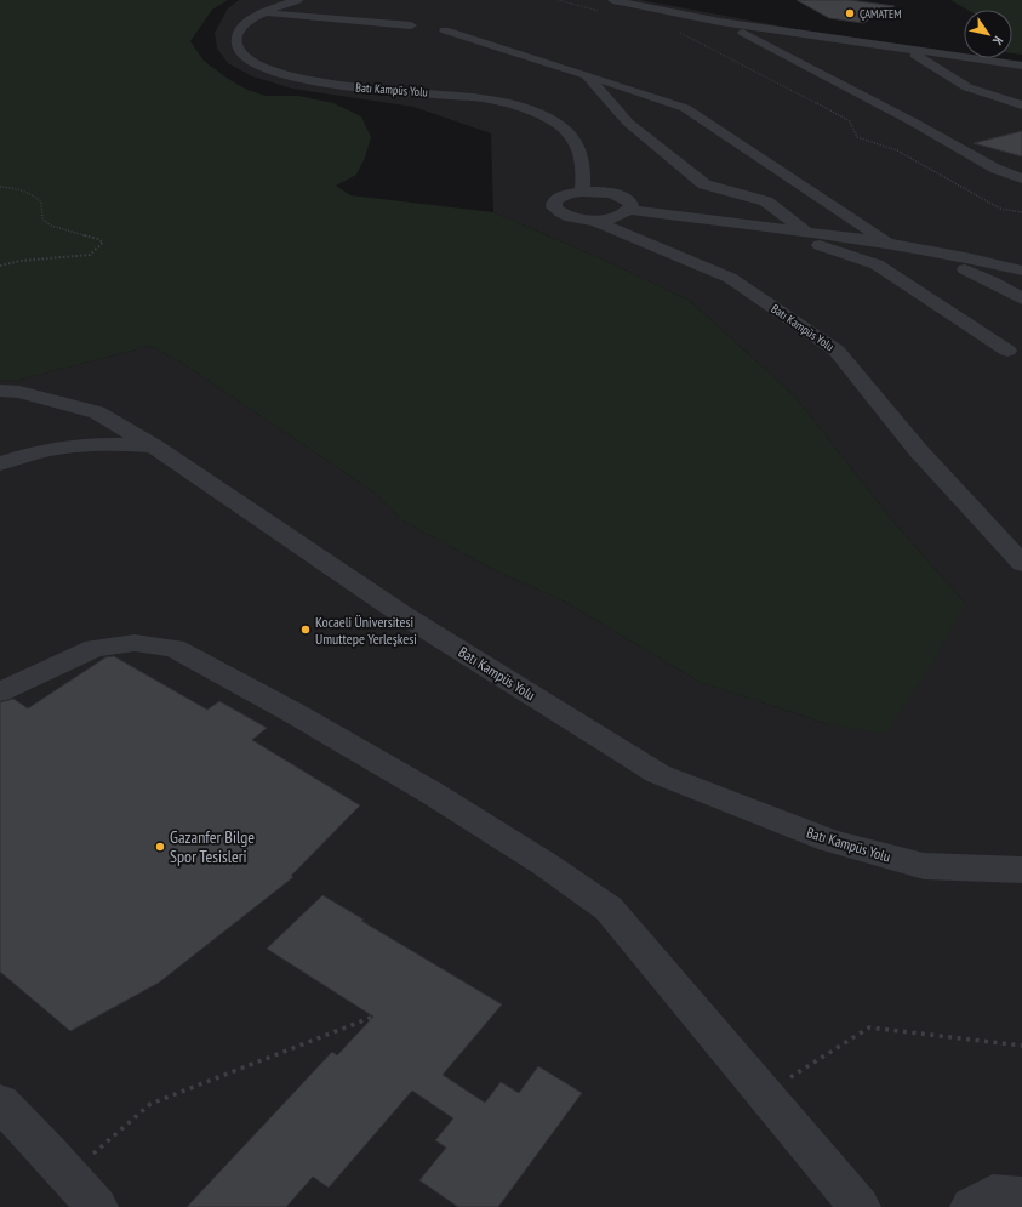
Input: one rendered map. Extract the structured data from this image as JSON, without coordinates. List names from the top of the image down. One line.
{"streets":{"street":["Batı Kampüs Yolu"]},"places":["ÇAMATEM","Kocaeli Üniversitesi Umuttepe Yerleşkesi","Gazanfer Bilge Spor Tesisleri"],"north":"bottom right"}
